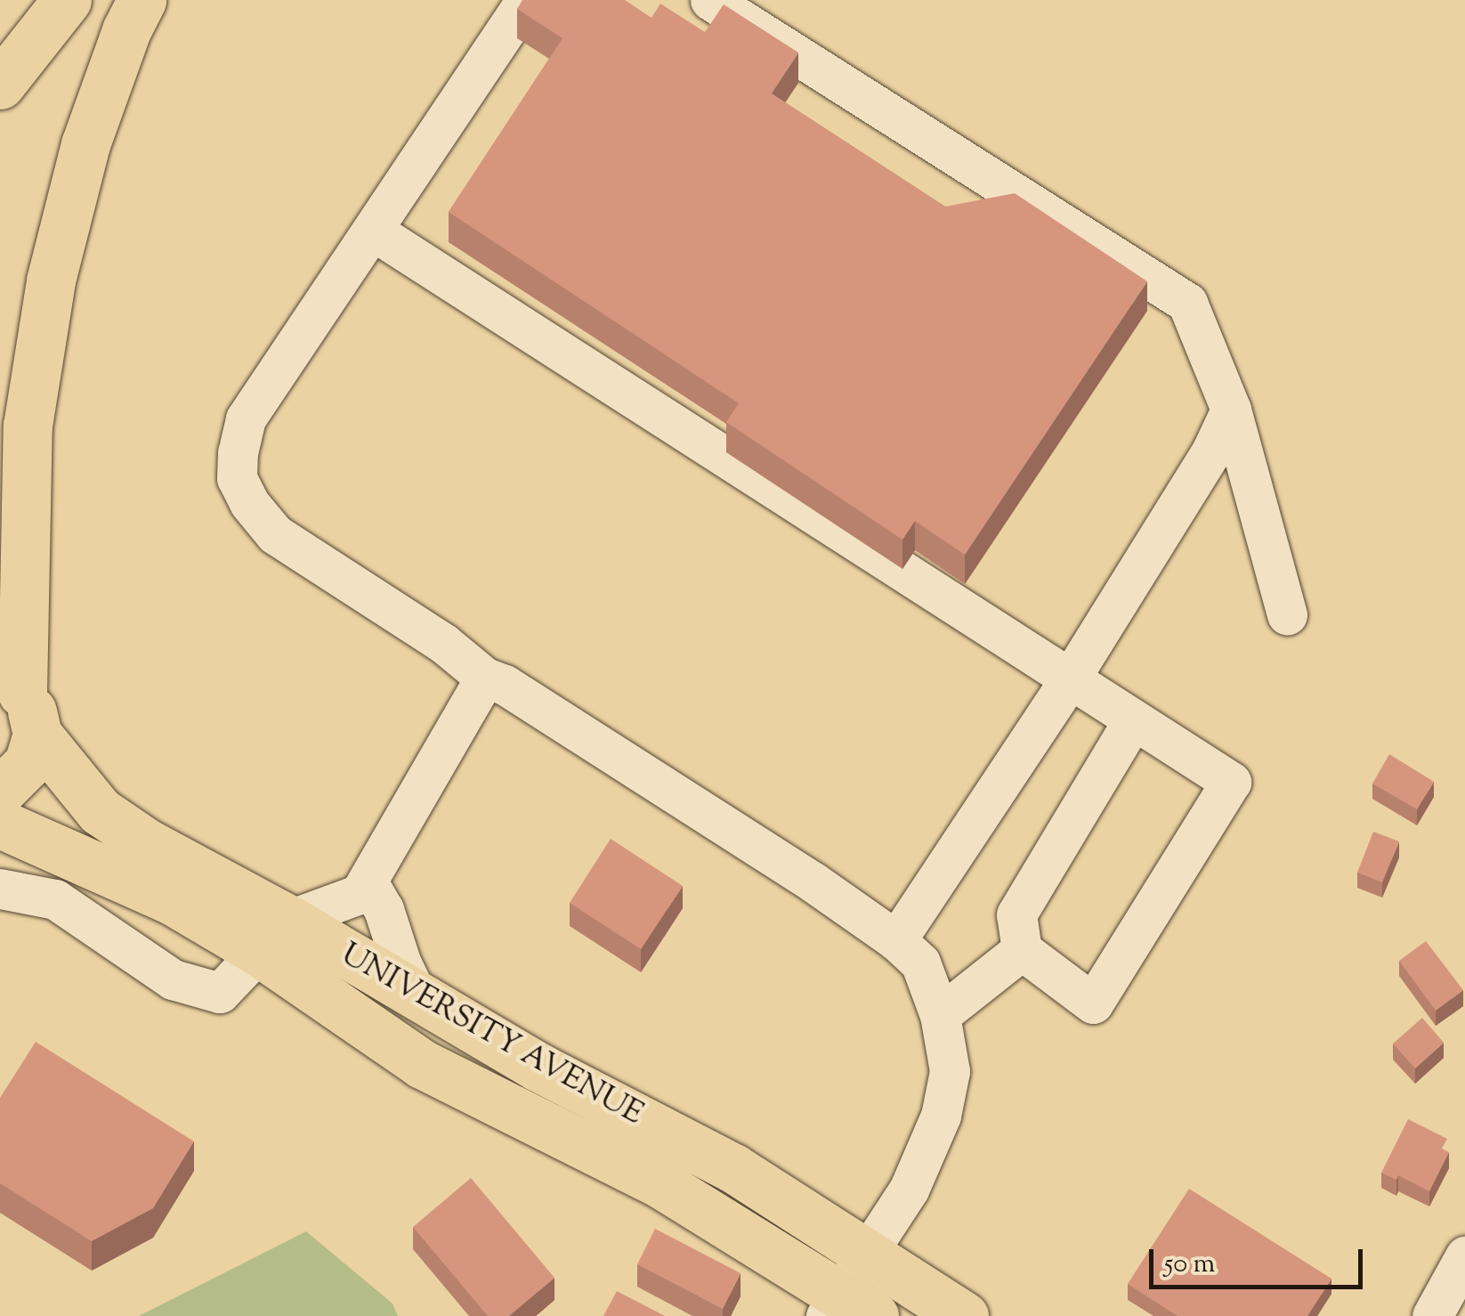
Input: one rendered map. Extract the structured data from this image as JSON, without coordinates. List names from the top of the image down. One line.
{"streets":{"main road":["UNIVERSITY AVENUE"]},"scale_bar":"50 m"}
